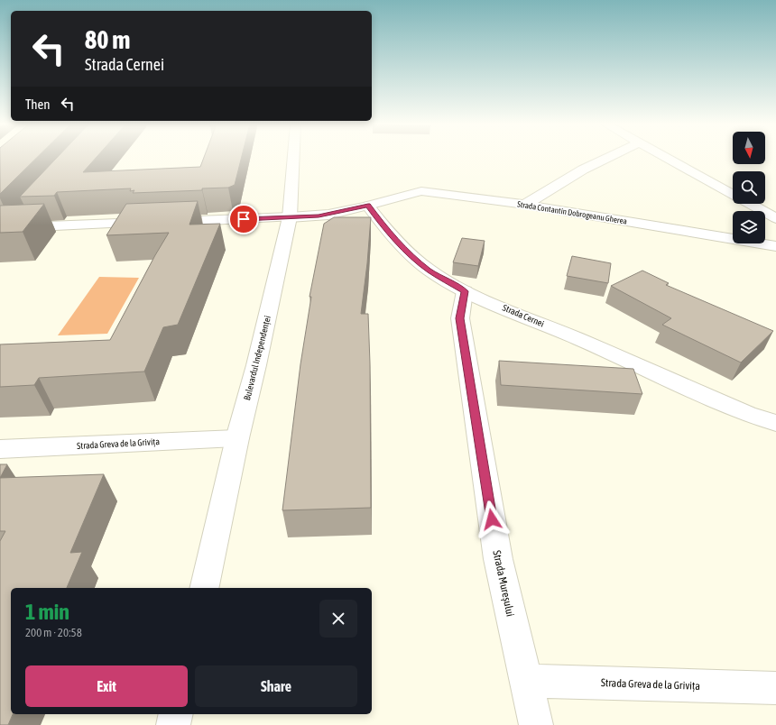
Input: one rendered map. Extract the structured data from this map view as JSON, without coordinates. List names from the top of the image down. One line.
{"streets":{"street":["Strada Contantin Dobrogeanu Gherea","Strada Cernei","Bulevardul Independenței","Strada Greva de la Grivița","Strada Mureșului"]},"crossings":[["Strada Contantin Dobrogeanu Gherea","Strada Cernei"],["Strada Cernei","Strada Mureșului"],["Bulevardul Independenței","Strada Greva de la Grivița"],["Strada Greva de la Grivița","Strada Mureșului"]],"north":"bottom","page":{"turn":["80 m","Strada Cernei"],"then":"Then","heading":["1 min","200 m · 20:58"],"buttons":["Exit","Share"]}}
